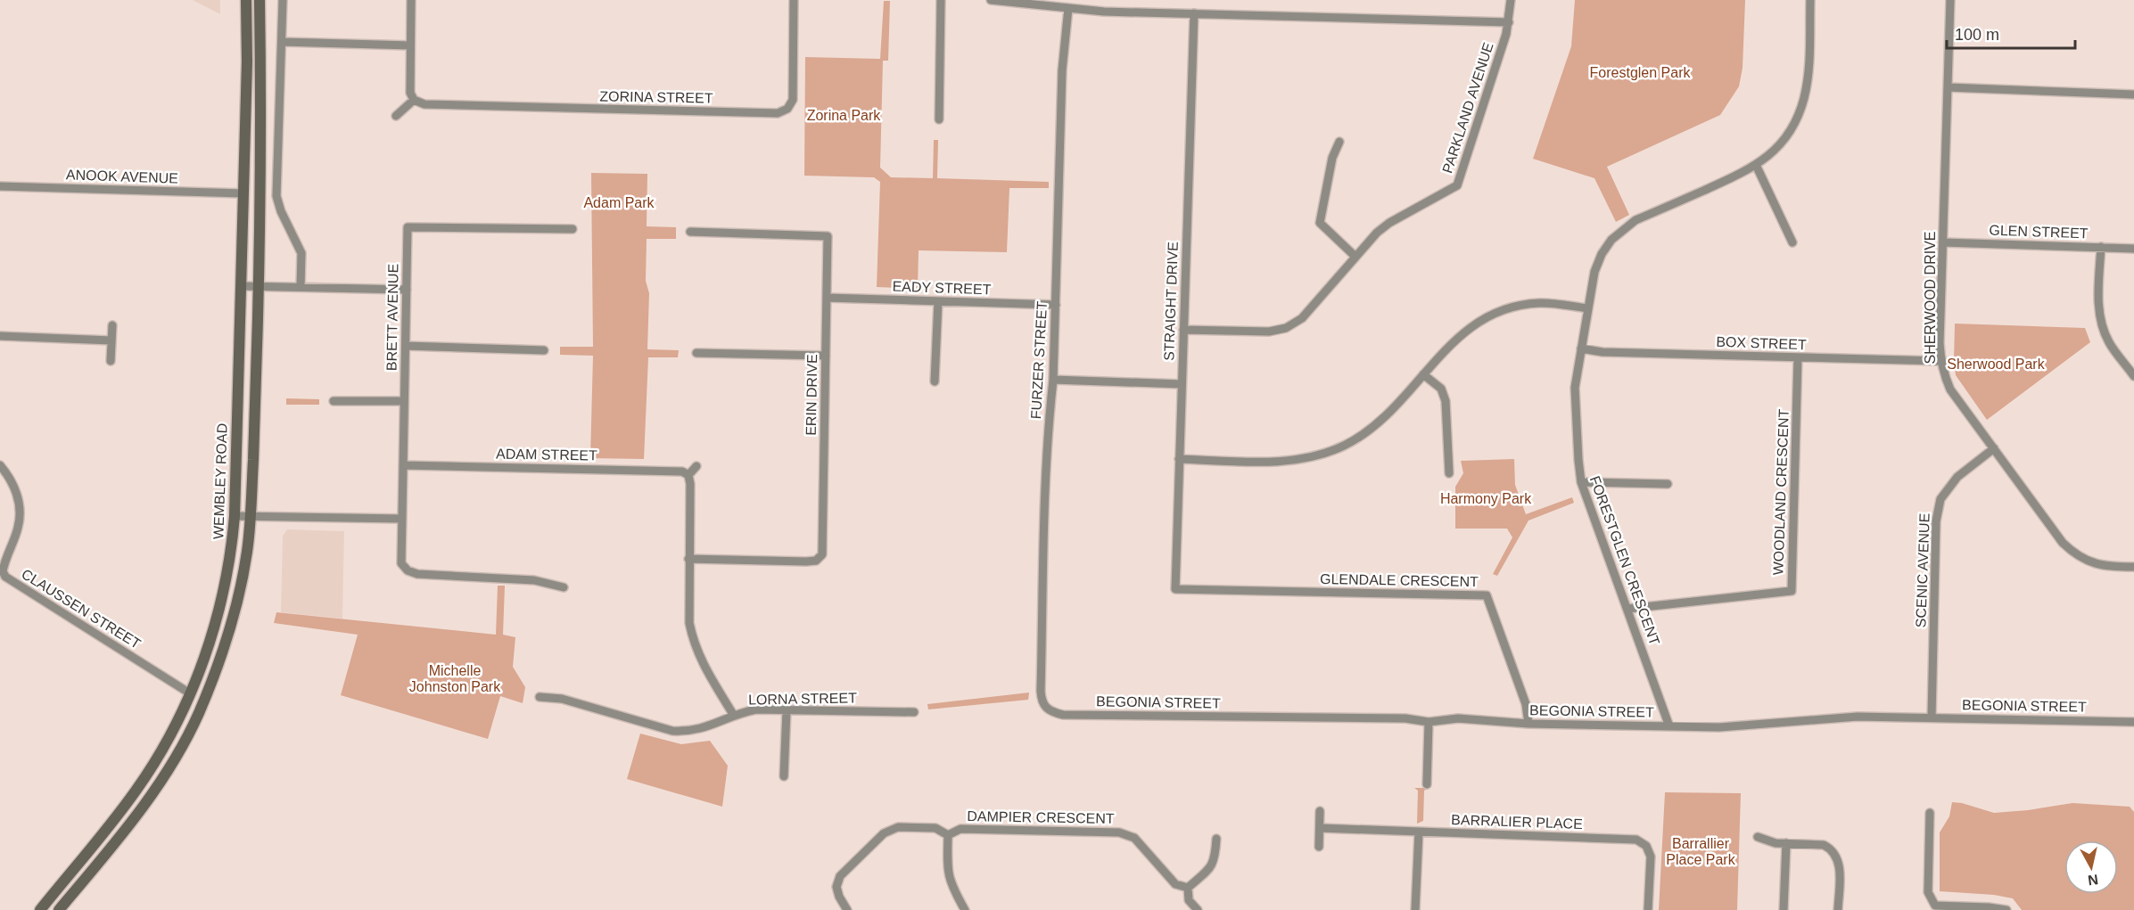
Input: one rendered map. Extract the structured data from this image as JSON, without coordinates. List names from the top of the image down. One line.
{"streets":{"main road":["WEMBLEY ROAD"],"street":["ZORINA STREET","PARKLAND AVENUE","ANOOK AVENUE","GLEN STREET","EADY STREET","SHERWOOD DRIVE","STRAIGHT DRIVE","BRETT AVENUE","BOX STREET","FURZER STREET","ERIN DRIVE","ADAM STREET","WOODLAND CRESCENT","FORESTGLEN CRESCENT","SCENIC AVENUE","GLENDALE CRESCENT","CLAUSSEN STREET","LORNA STREET","BEGONIA STREET","DAMPIER CRESCENT","BARRALIER PLACE"]},"crossings":[["PARKLAND AVENUE","STRAIGHT DRIVE"],["ANOOK AVENUE","WEMBLEY ROAD"],["GLEN STREET","SHERWOOD DRIVE"],["EADY STREET","FURZER STREET"],["EADY STREET","ERIN DRIVE"],["SHERWOOD DRIVE","BOX STREET"],["SHERWOOD DRIVE","SCENIC AVENUE"],["STRAIGHT DRIVE","GLENDALE CRESCENT"],["BRETT AVENUE","ADAM STREET"],["BOX STREET","WOODLAND CRESCENT"],["BOX STREET","FORESTGLEN CRESCENT"],["FURZER STREET","BEGONIA STREET"],["WEMBLEY ROAD","CLAUSSEN STREET"],["WOODLAND CRESCENT","FORESTGLEN CRESCENT"],["FORESTGLEN CRESCENT","BEGONIA STREET"],["SCENIC AVENUE","BEGONIA STREET"],["GLENDALE CRESCENT","BEGONIA STREET"]],"parks":["Forestglen Park","Zorina Park","Adam Park","Sherwood Park","Harmony Park","Michelle Johnston Park","Barrallier Place Park"],"scale_bar":"100 m","north":"bottom"}
